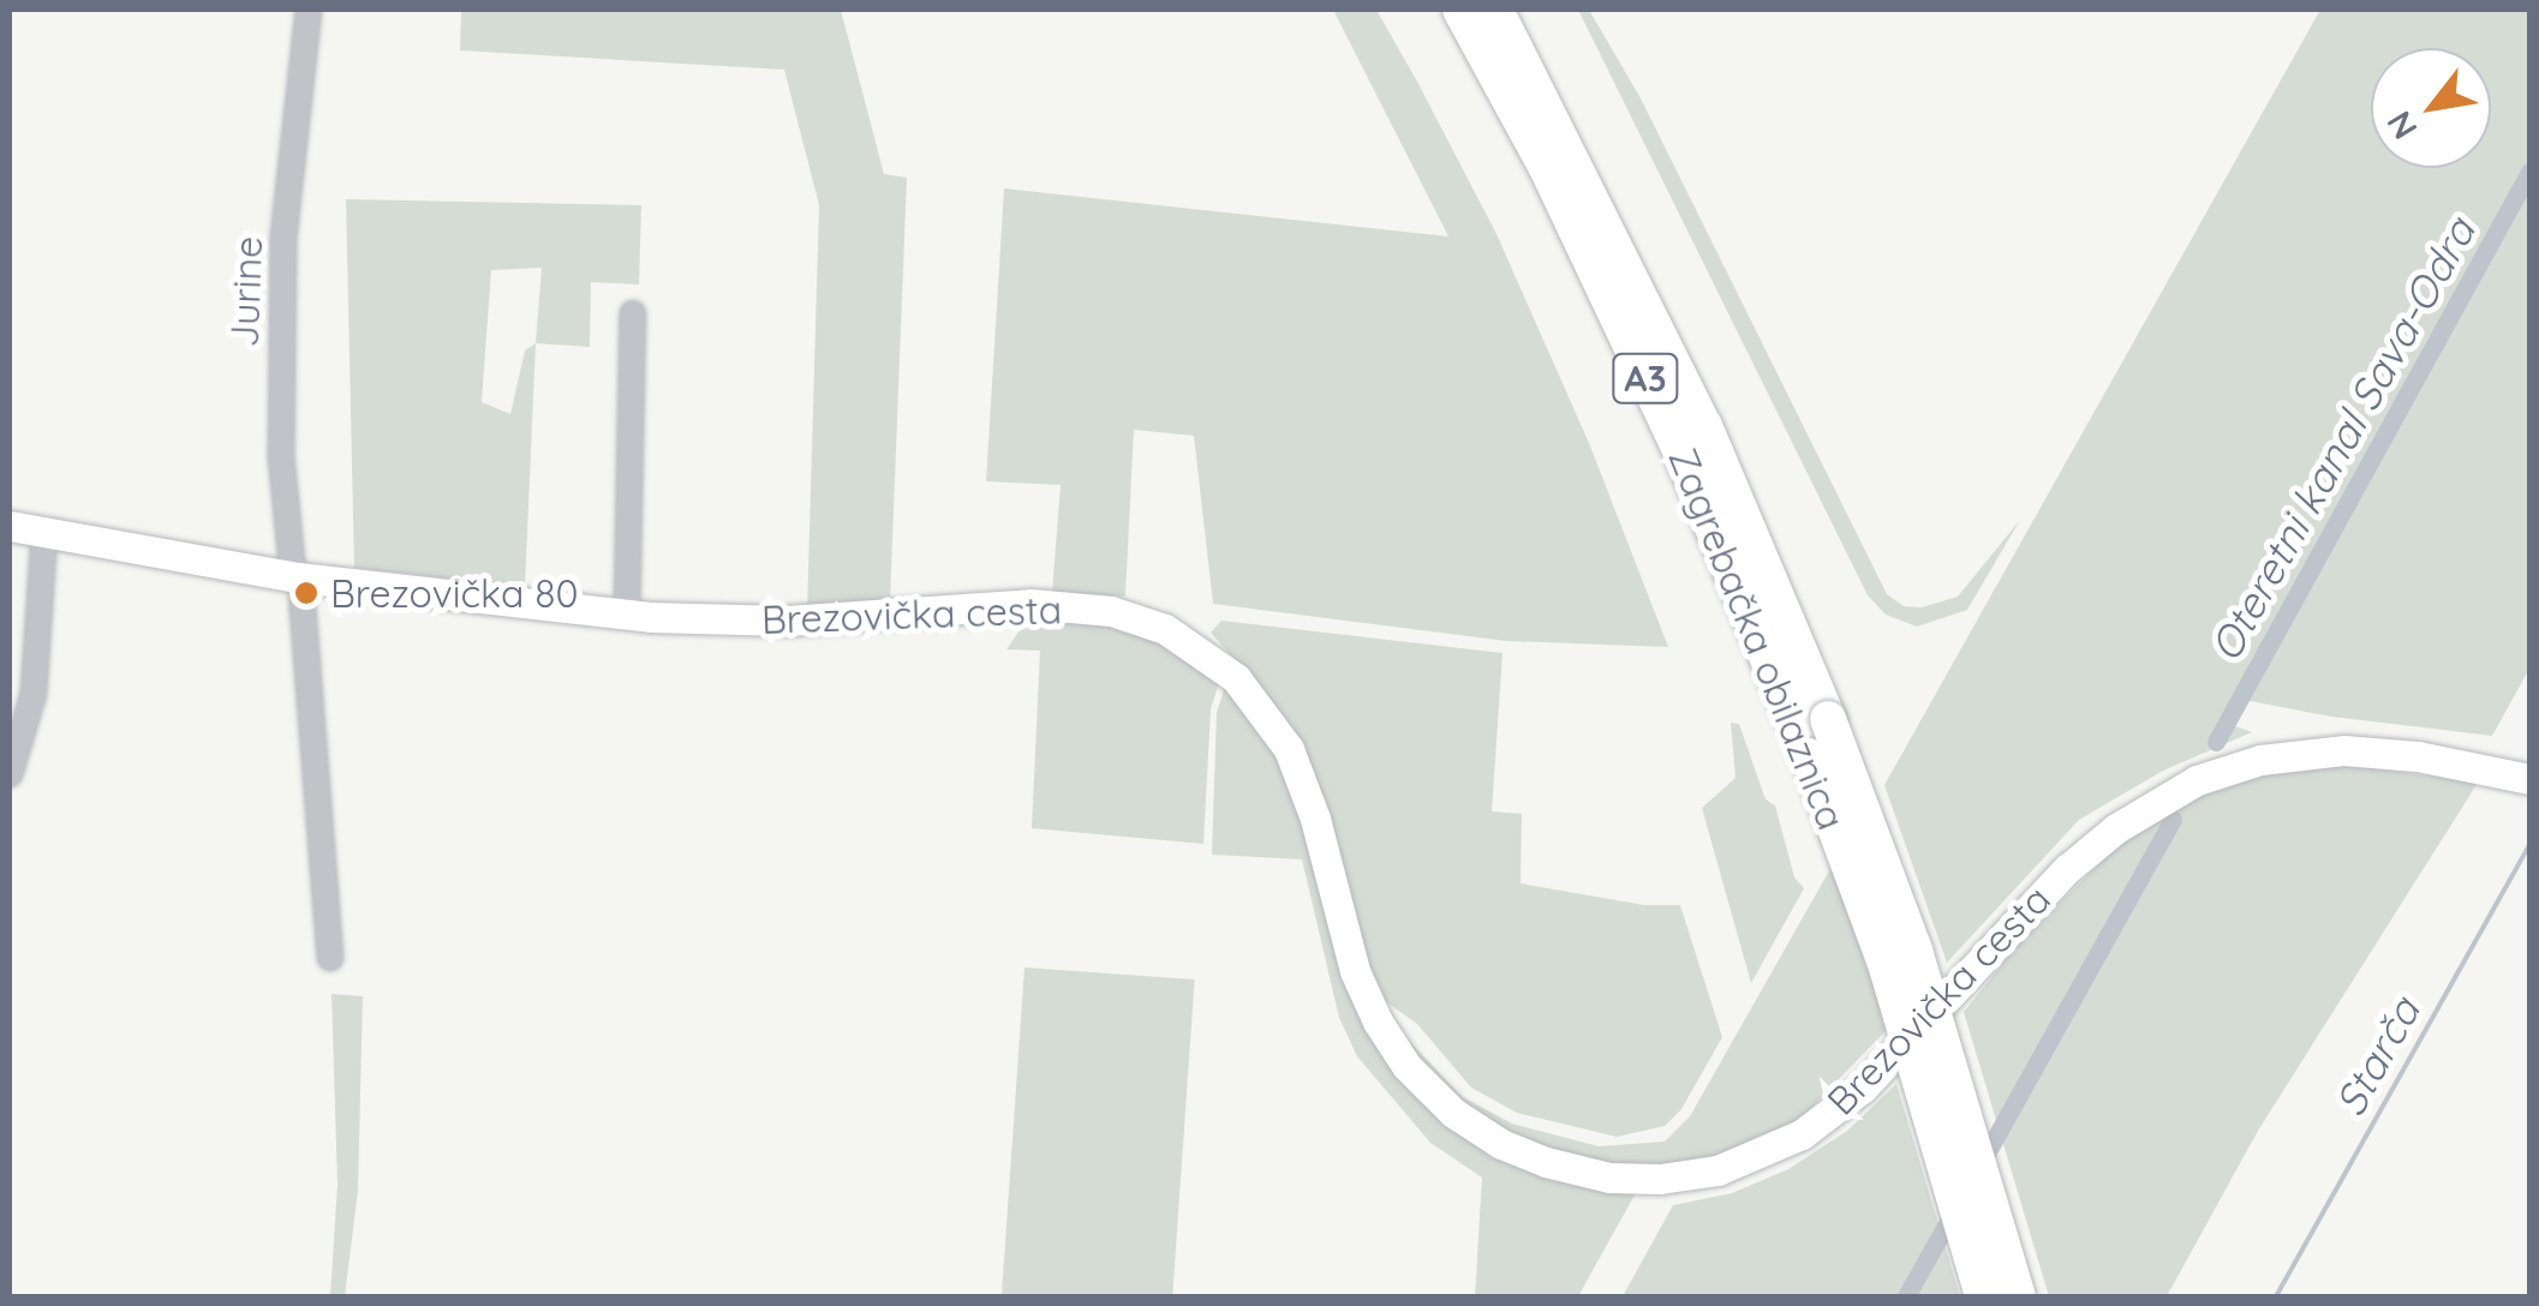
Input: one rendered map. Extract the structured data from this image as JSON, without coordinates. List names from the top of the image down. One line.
{"streets":{"highway":["A3","Zagrebačka obilaznica"],"main road":["Brezovička cesta"],"street":["Jurine"]},"crossings":[["Jurine","Brezovička cesta"]],"water":["Oteretni kanal Sava-Odra","Starča"],"places":["Brezovička 80"],"north":"bottom left"}
